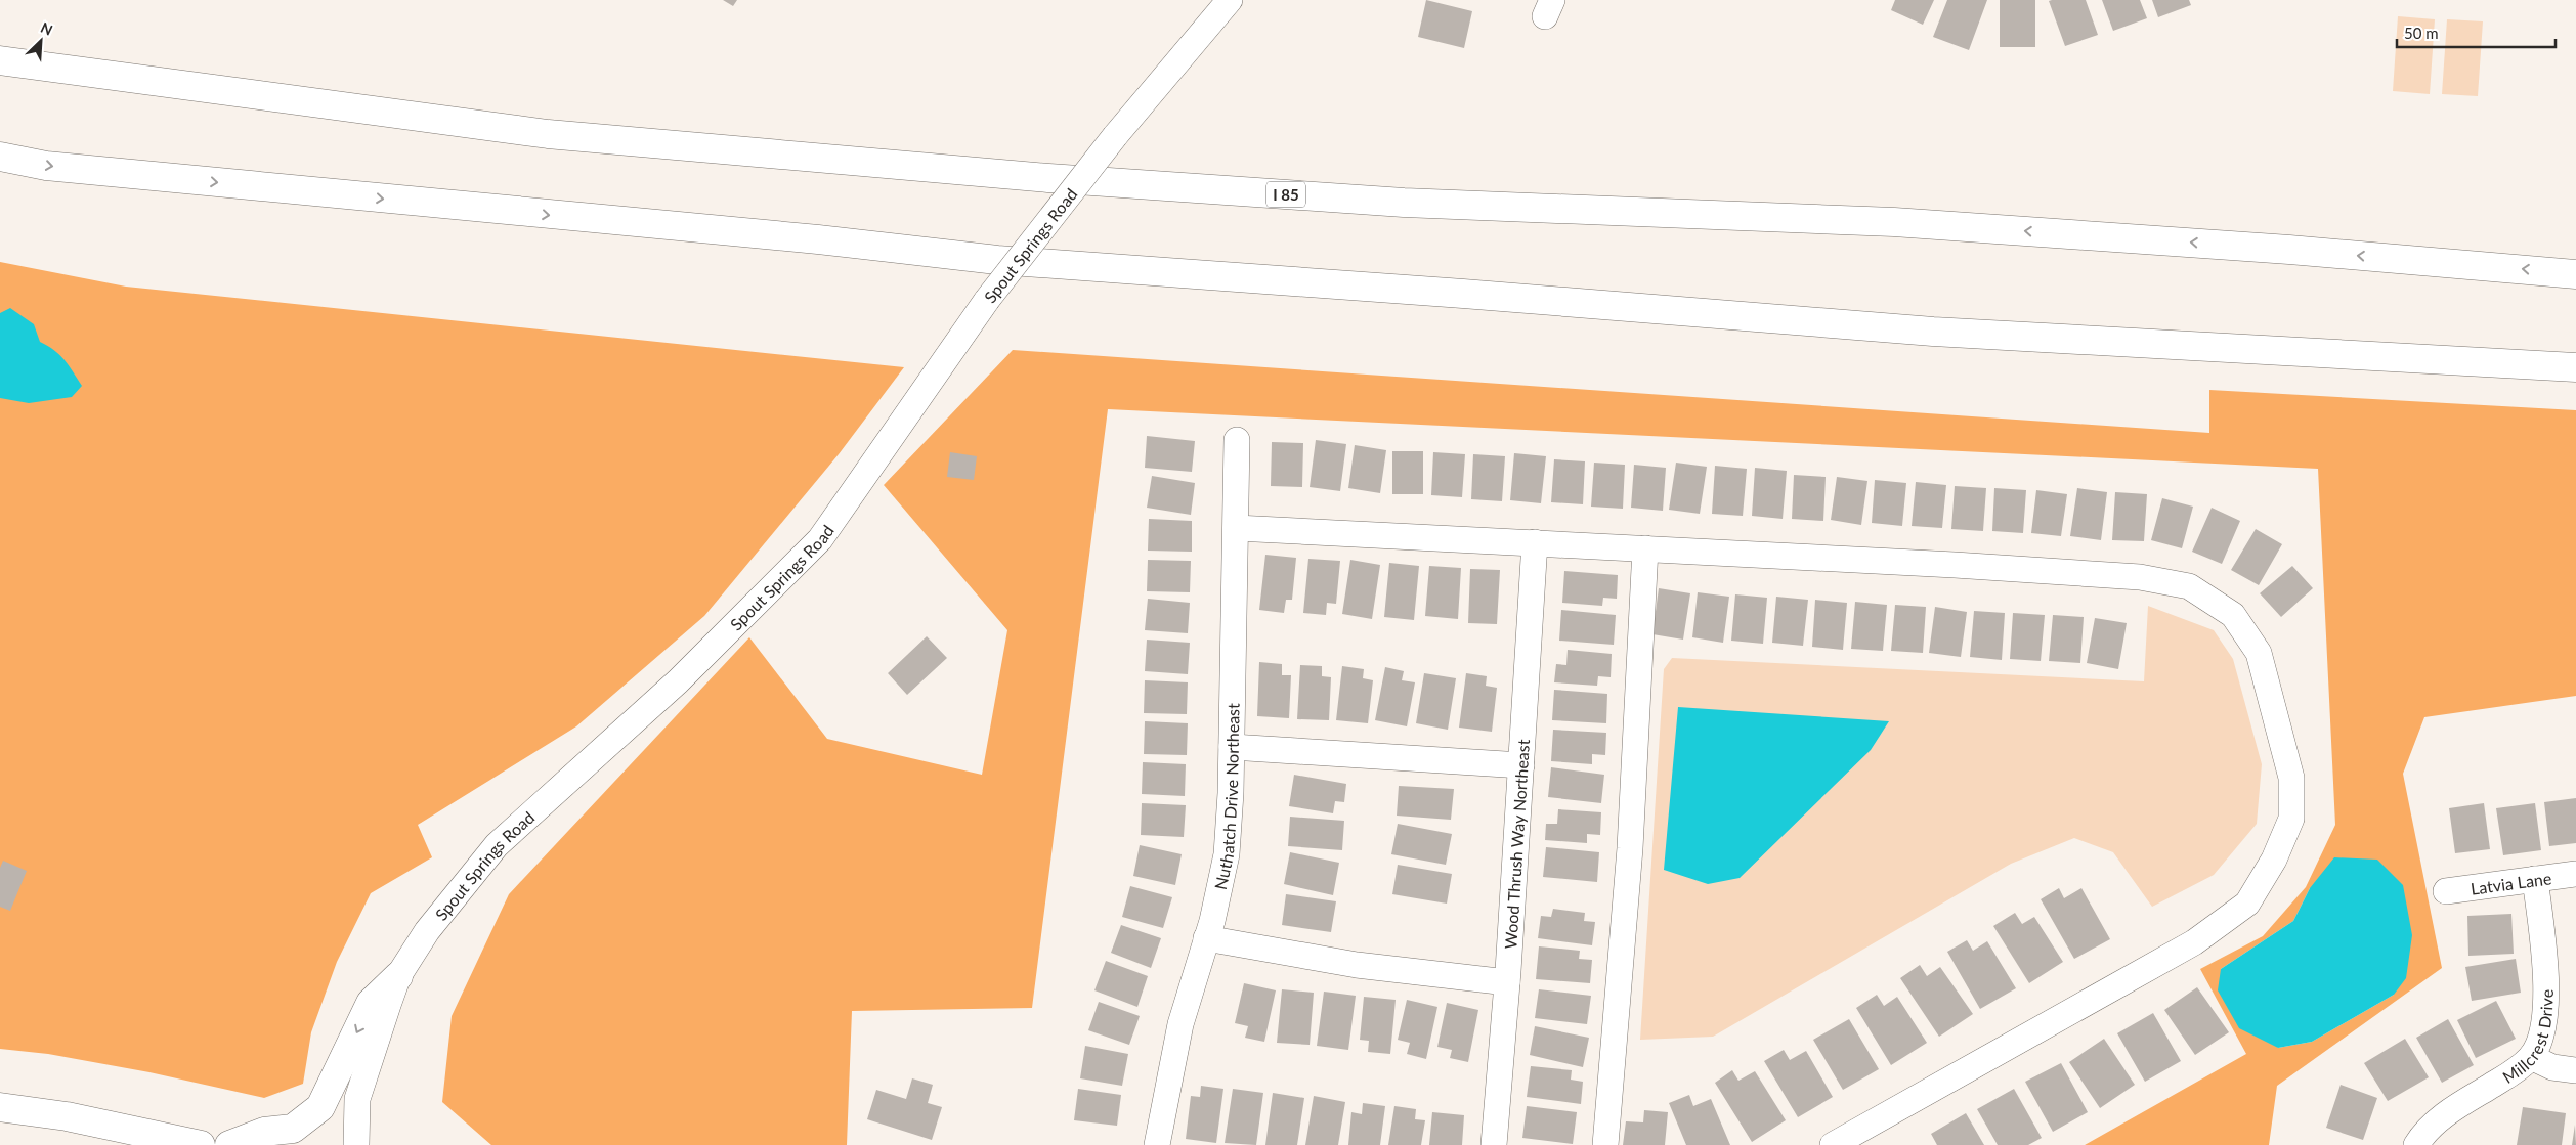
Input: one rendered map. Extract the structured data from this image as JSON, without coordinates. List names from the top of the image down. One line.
{"streets":{"main road":["I 85"],"street":["Spout Springs Road","Nuthatch Drive Northeast","Wood Thrush Way Northeast","Latvia Lane","Millcrest Drive"]},"crossings":[["Latvia Lane","Millcrest Drive"]],"scale_bar":"50 m","north":"top right"}
